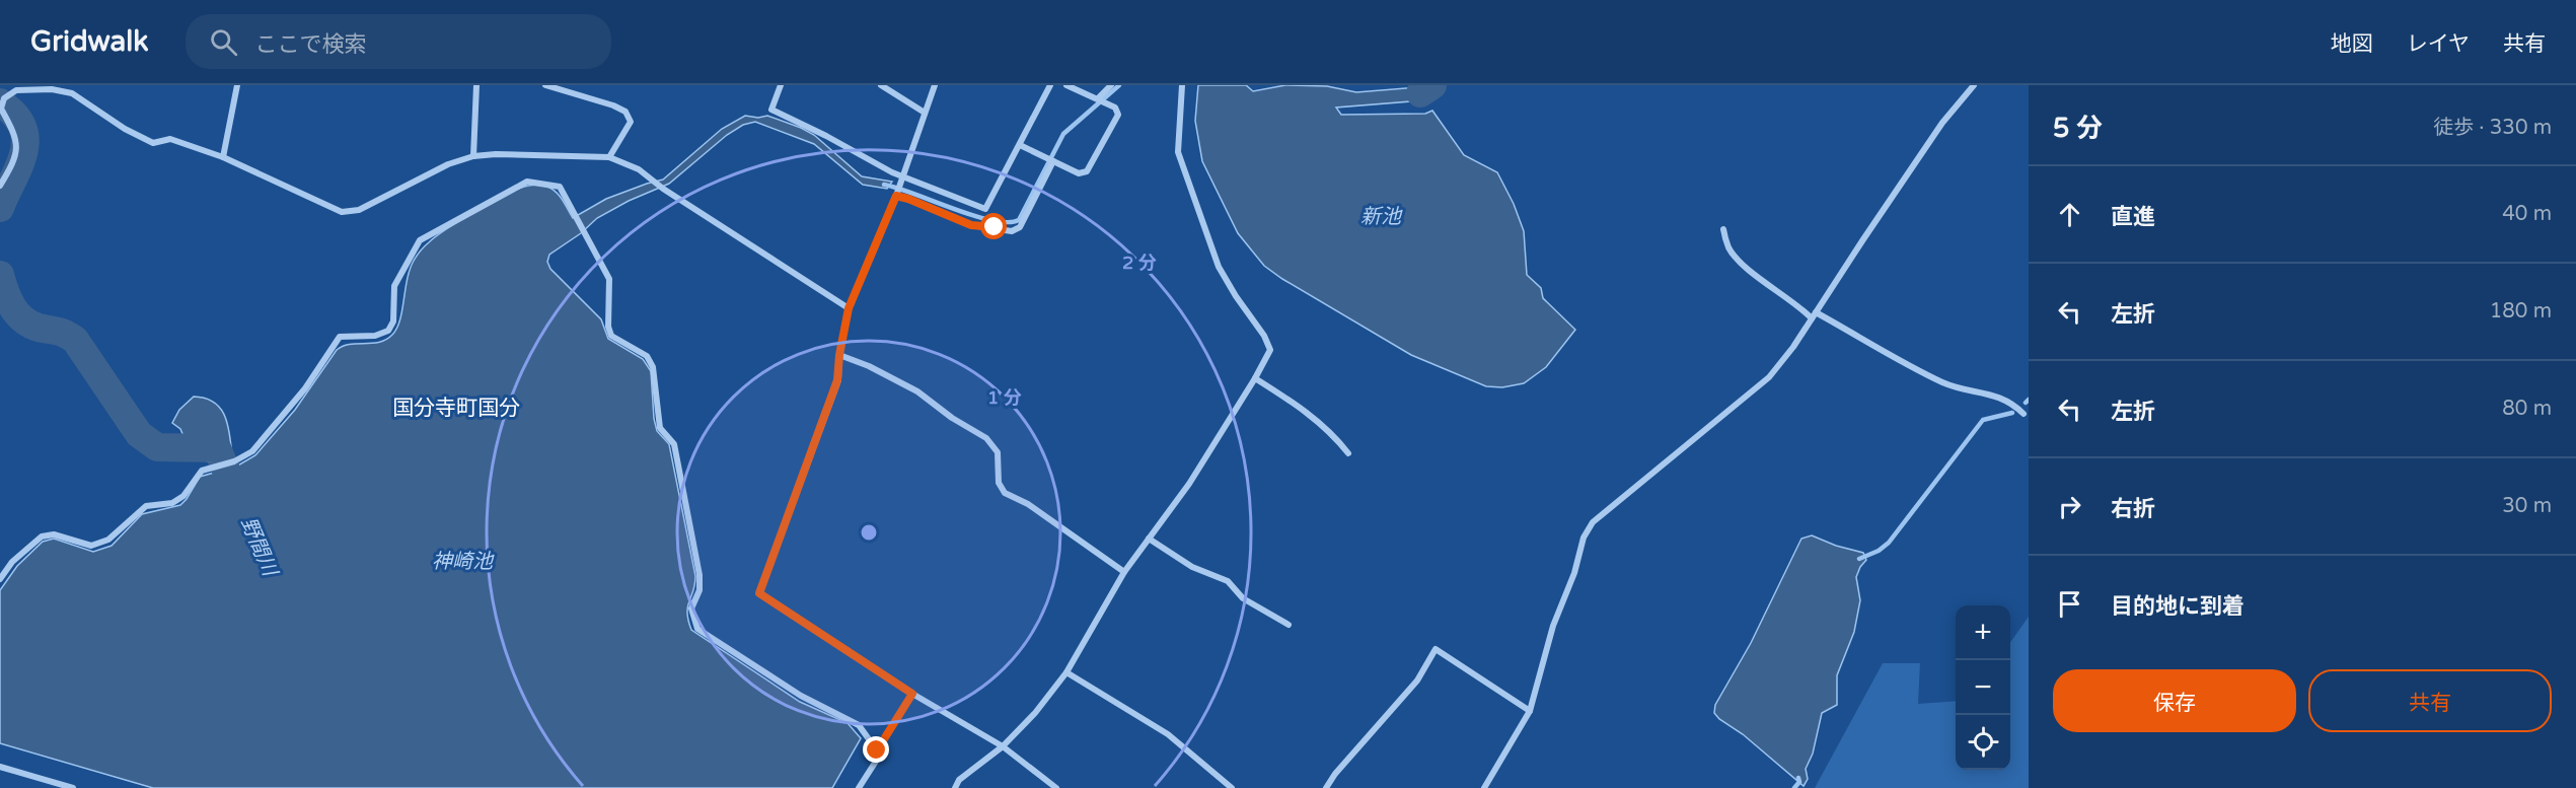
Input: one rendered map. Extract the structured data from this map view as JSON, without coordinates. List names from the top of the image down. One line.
{"districts":["国分寺町国分"],"water":["新池","野間川","神崎池"],"page":{"header":"Gridwalk","search":"ここで検索","nav":["地図","レイヤ","共有"],"heading":["5 分","徒歩 · 330 m"],"list":[["直進","40 m"],["左折","180 m"],["左折","80 m"],["右折","30 m"],"目的地に到着"],"map_buttons":["+","−"],"buttons":["保存","共有"]},"rings":["2 分","1 分"]}
